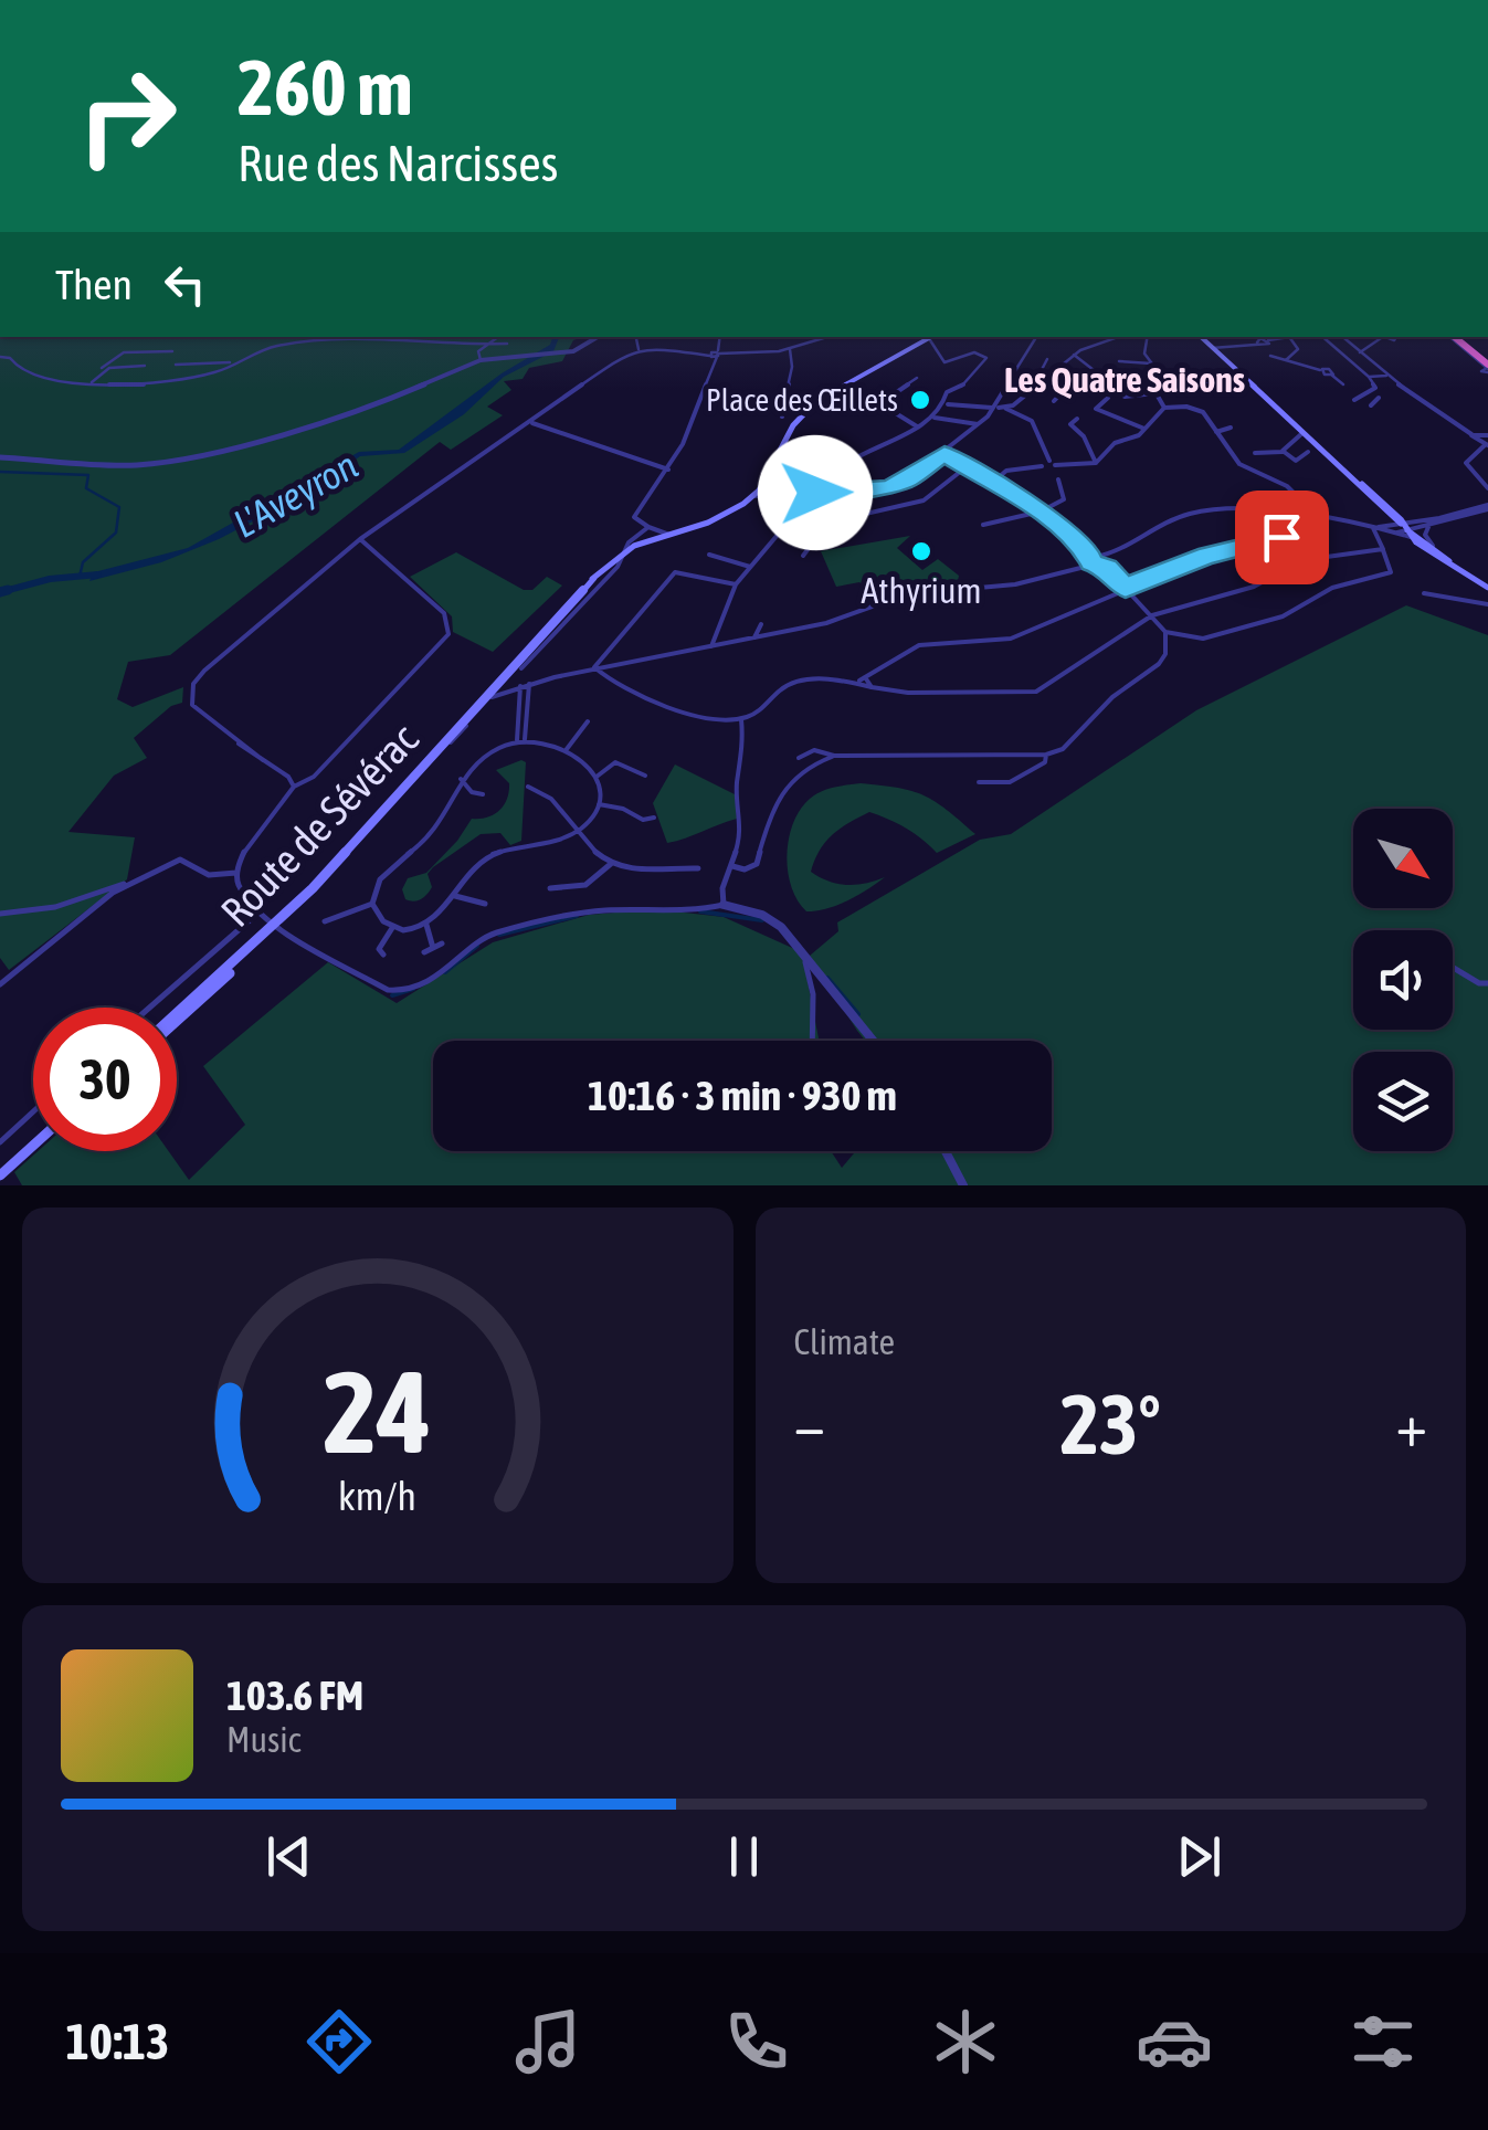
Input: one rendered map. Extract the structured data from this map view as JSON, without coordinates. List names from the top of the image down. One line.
{"streets":{"main road":["Route de Sévérac"]},"districts":["Les Quatre Saisons"],"water":["L'Aveyron"],"places":["Place des Œillets","Athyrium"],"north":"bottom right","page":{"turn":["260 m","Rue des Narcisses"],"then":"Then","limit":"30","trip":"10:16 · 3 min · 930 m","tile":"Climate","heat":["−","23°","+"],"song":["103.6 FM","Music"],"tabs":"10:13","gauge":["24","km/h"]}}
